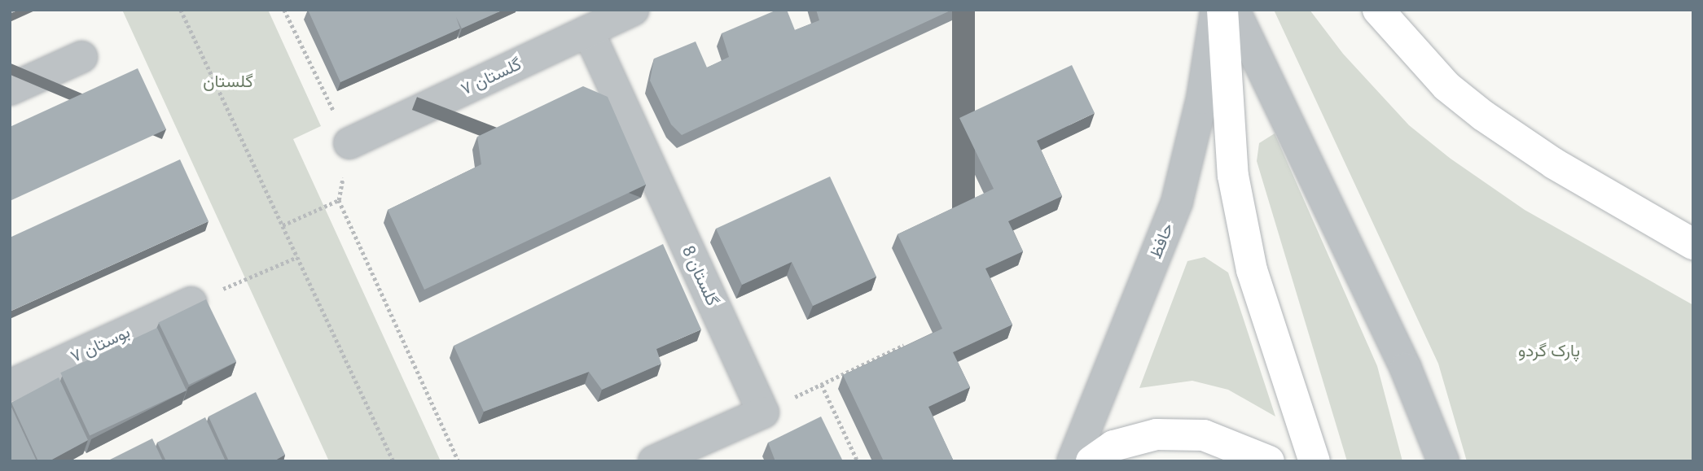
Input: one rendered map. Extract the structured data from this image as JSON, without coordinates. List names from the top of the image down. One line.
{"streets":{"street":["گلستان ۷","حافظ","گلستان 8","بوستان ۷"]},"crossings":[["گلستان ۷","گلستان 8"]],"parks":["گلستان","پارک گردو"]}
